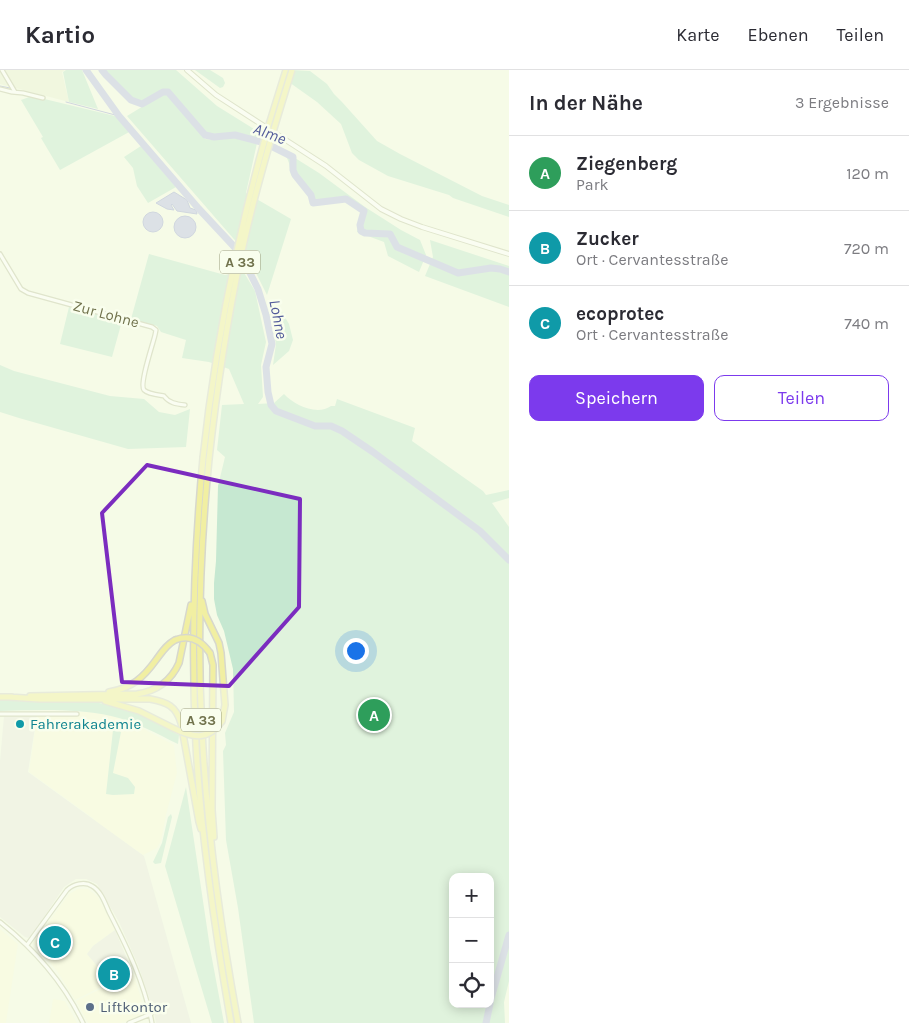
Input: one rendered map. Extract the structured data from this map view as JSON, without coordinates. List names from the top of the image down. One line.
{"streets":{"highway":["A 33"],"street":["Zur Lohne"]},"water":["Alme","Lohne"],"places":["Fahrerakademie","Liftkontor"],"page":{"header":"Kartio","nav":["Karte","Ebenen","Teilen"],"heading":["In der Nähe","3 Ergebnisse"],"list":[{"mark":"A","name":"Ziegenberg","note":"Park","value":"120 m"},{"mark":"B","name":"Zucker","note":"Ort · Cervantesstraße","value":"720 m"},{"mark":"C","name":"ecoprotec","note":"Ort · Cervantesstraße","value":"740 m"}],"buttons":["Speichern","Teilen"],"pins":["A","C","B"],"map_buttons":["+","−"]}}
